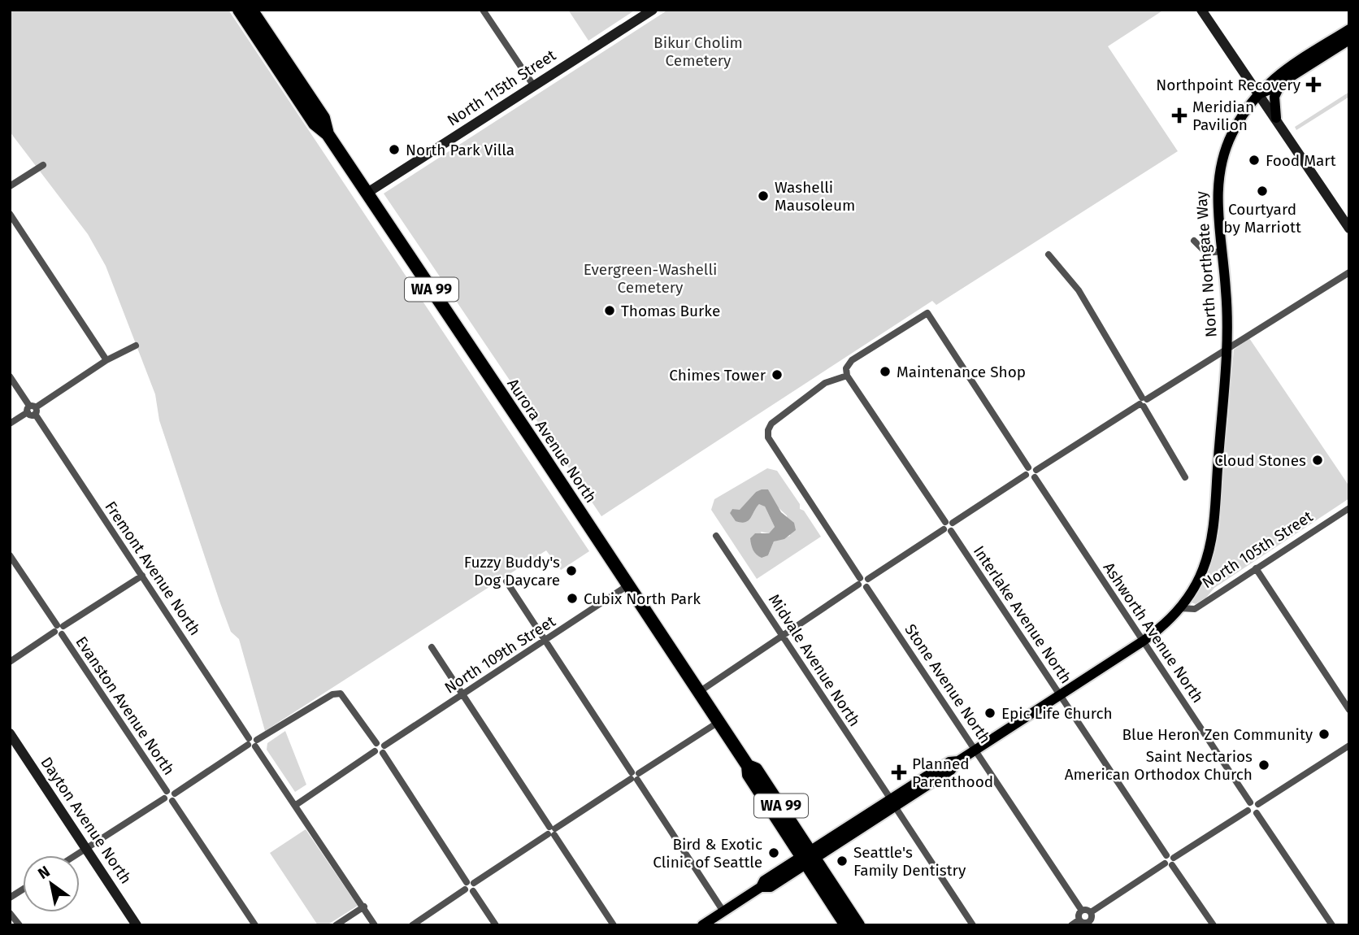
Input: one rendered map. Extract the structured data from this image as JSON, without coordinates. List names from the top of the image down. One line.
{"streets":{"highway":["WA 99","Aurora Avenue North"],"main road":["North Northgate Way"],"street":["North 115th Street","North 105th Street","Fremont Avenue North","Interlake Avenue North","Ashworth Avenue North","North 109th Street","Midvale Avenue North","Stone Avenue North","Evanston Avenue North","Dayton Avenue North"]},"crossings":[["North 115th Street","Aurora Avenue North"],["North Northgate Way","Aurora Avenue North"],["North Northgate Way","North 105th Street"],["North Northgate Way","Interlake Avenue North"],["North Northgate Way","Ashworth Avenue North"],["North Northgate Way","Midvale Avenue North"],["North Northgate Way","Stone Avenue North"],["Aurora Avenue North","North 109th Street"],["Interlake Avenue North","Stone Avenue North"]],"parks":["Bikur Cholim Cemetery","Evergreen-Washelli Cemetery"],"places":{"health":["Northpoint Recovery","Meridian Pavilion","Planned Parenthood"],"other":["North Park Villa","Food Mart","Courtyard by Marriott","Washelli Mausoleum","Thomas Burke","Maintenance Shop","Chimes Tower","Cloud Stones","Fuzzy Buddy's Dog Daycare","Cubix North Park","Epic Life Church","Blue Heron Zen Community","Saint Nectarios American Orthodox Church","Bird & Exotic Clinic of Seattle","Seattle's Family Dentistry"]},"north":"top left"}
